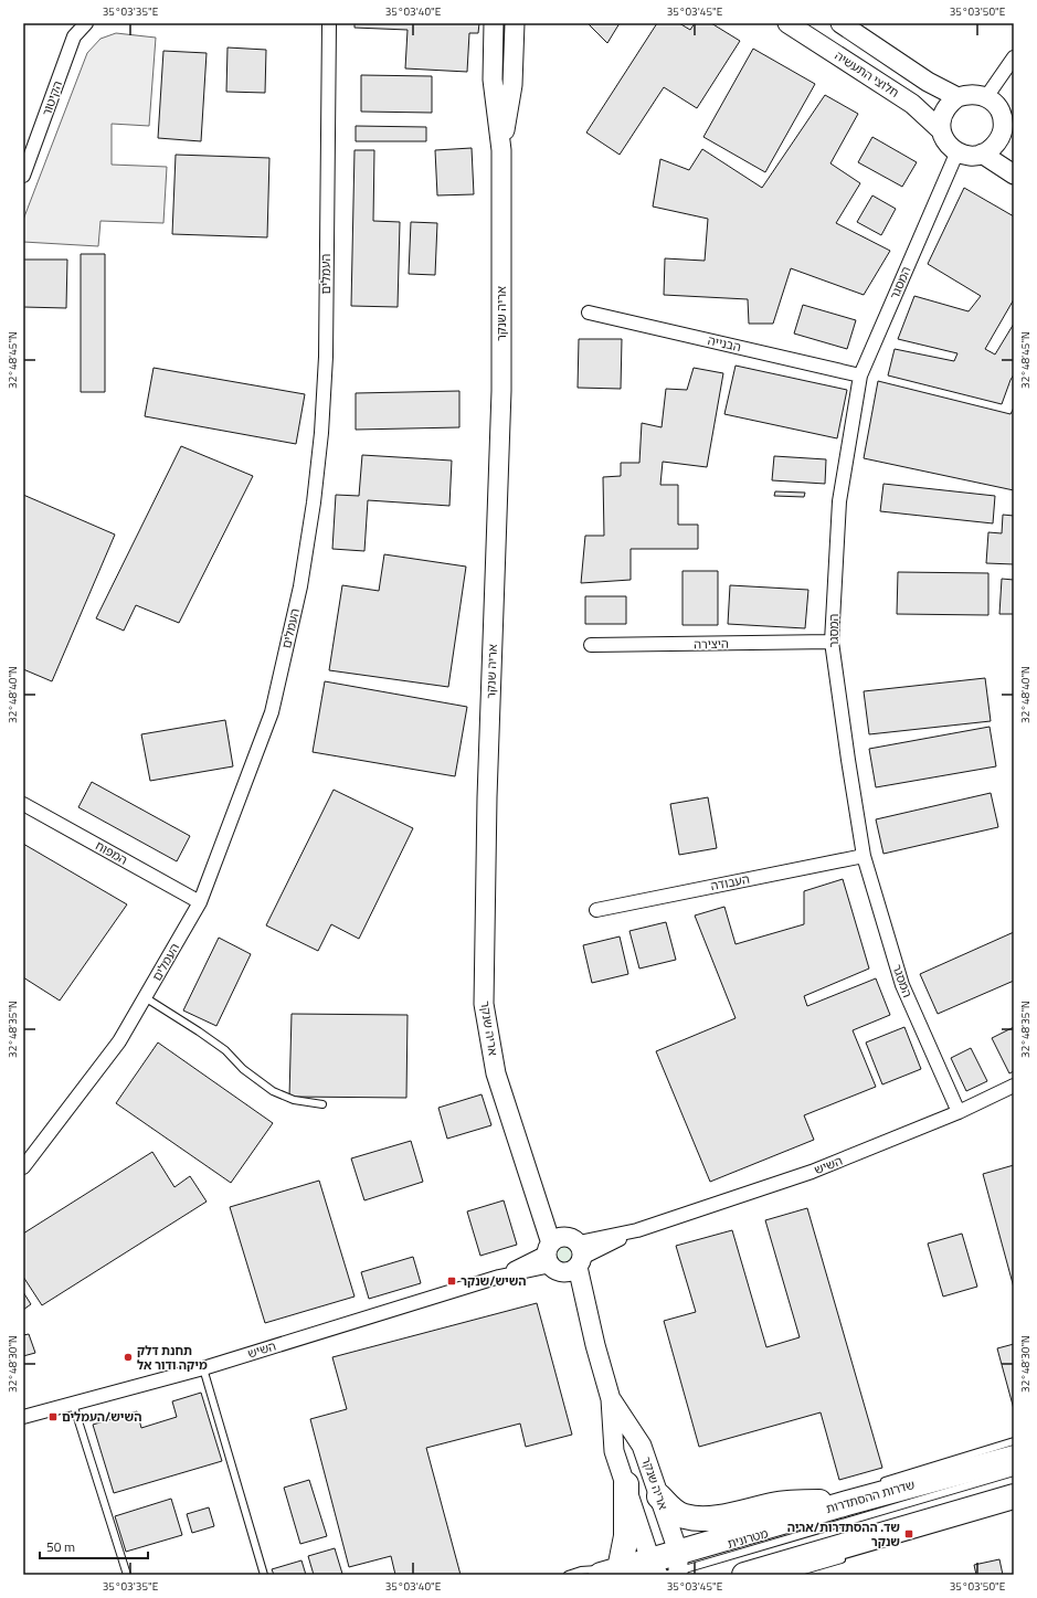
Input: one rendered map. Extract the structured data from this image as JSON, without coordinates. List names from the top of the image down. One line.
{"streets":{"highway":["שדרות ההסתדרות"],"street":["חלוצי התעשיה","הקיטור","העמלים","המסגר","אריה שנקר","הבנייה","היצירה","המפוח","העבודה","השיש"],"lane":["מטרונית"]},"crossings":[["חלוצי התעשיה","המסגר"],["העמלים","המפוח"],["המסגר","הבנייה"],["המסגר","היצירה"],["המסגר","העבודה"],["המסגר","השיש"],["אריה שנקר","השיש"],["אריה שנקר","שדרות ההסתדרות"],["אריה שנקר","מטרונית"],["שדרות ההסתדרות","מטרונית"]],"places":{"transit":["השיש/שנקר","השיש/העמלים","שד. ההסתדרות/אריה שנקר"],"other":["תחנת דלק מיקה ודור אל"]},"scale_bar":"50 m","coordinates":["35°03'35\"E","35°03'40\"E","35°03'45\"E","35°03'50\"E","32°48'45\"N","32°48'40\"N","32°48'35\"N","32°48'30\"N"]}
